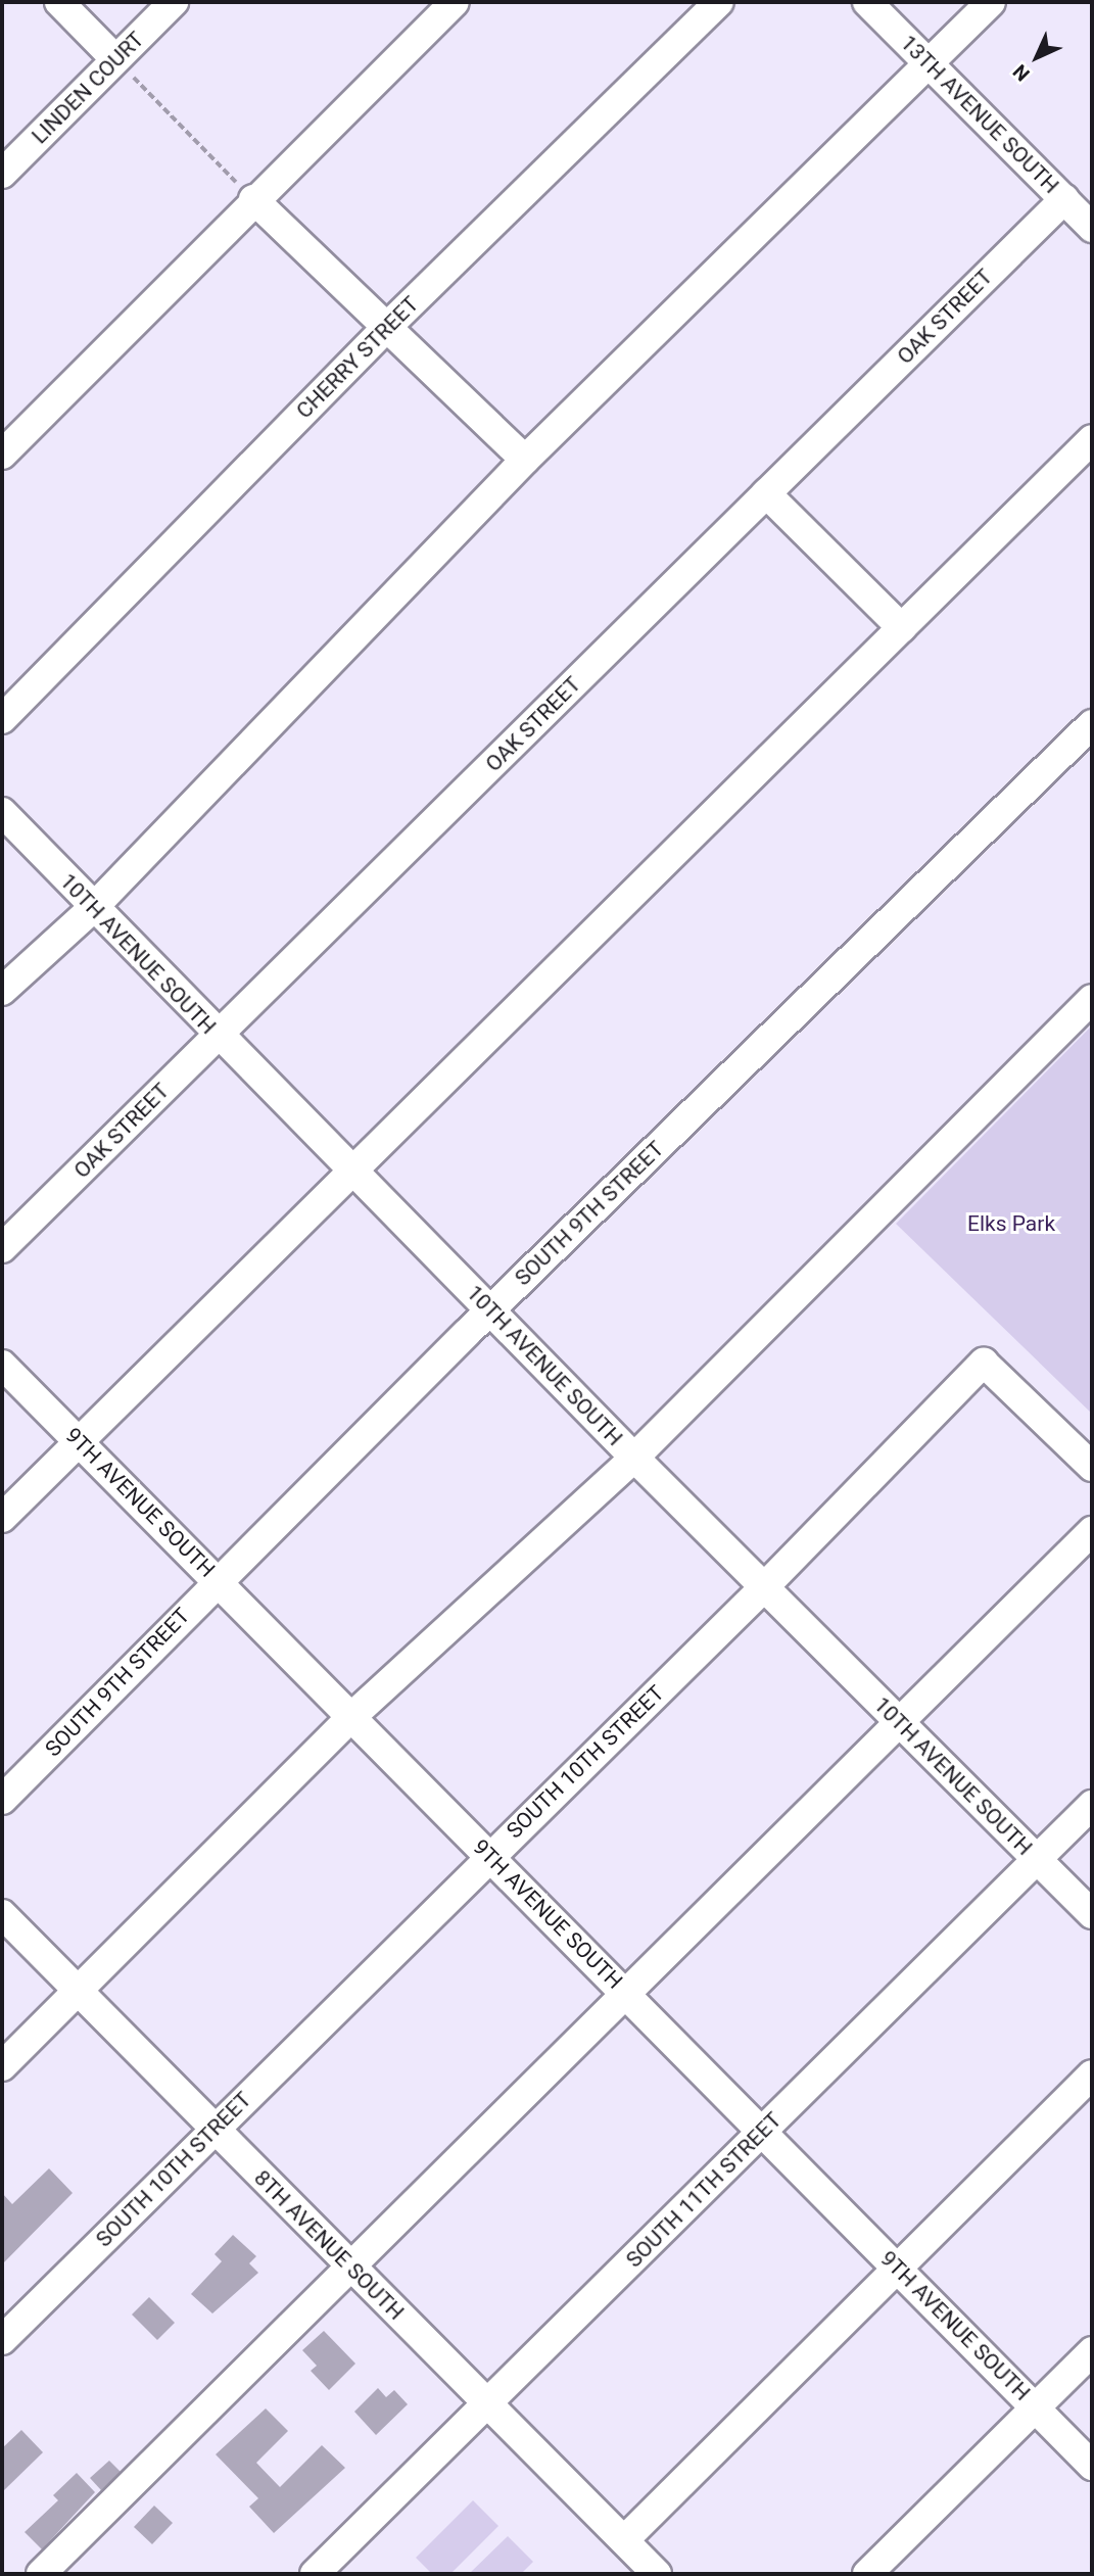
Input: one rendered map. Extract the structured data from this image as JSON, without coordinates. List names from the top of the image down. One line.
{"streets":{"street":["LINDEN COURT","13TH AVENUE SOUTH","OAK STREET","CHERRY STREET","10TH AVENUE SOUTH","SOUTH 9TH STREET","9TH AVENUE SOUTH","SOUTH 10TH STREET","SOUTH 11TH STREET","8TH AVENUE SOUTH"]},"crossings":[["13TH AVENUE SOUTH","OAK STREET"],["OAK STREET","10TH AVENUE SOUTH"],["10TH AVENUE SOUTH","SOUTH 9TH STREET"],["10TH AVENUE SOUTH","SOUTH 10TH STREET"],["10TH AVENUE SOUTH","SOUTH 11TH STREET"],["SOUTH 9TH STREET","9TH AVENUE SOUTH"],["9TH AVENUE SOUTH","SOUTH 10TH STREET"],["9TH AVENUE SOUTH","SOUTH 11TH STREET"],["SOUTH 10TH STREET","8TH AVENUE SOUTH"],["SOUTH 11TH STREET","8TH AVENUE SOUTH"]],"parks":["Elks Park"],"north":"bottom left"}
